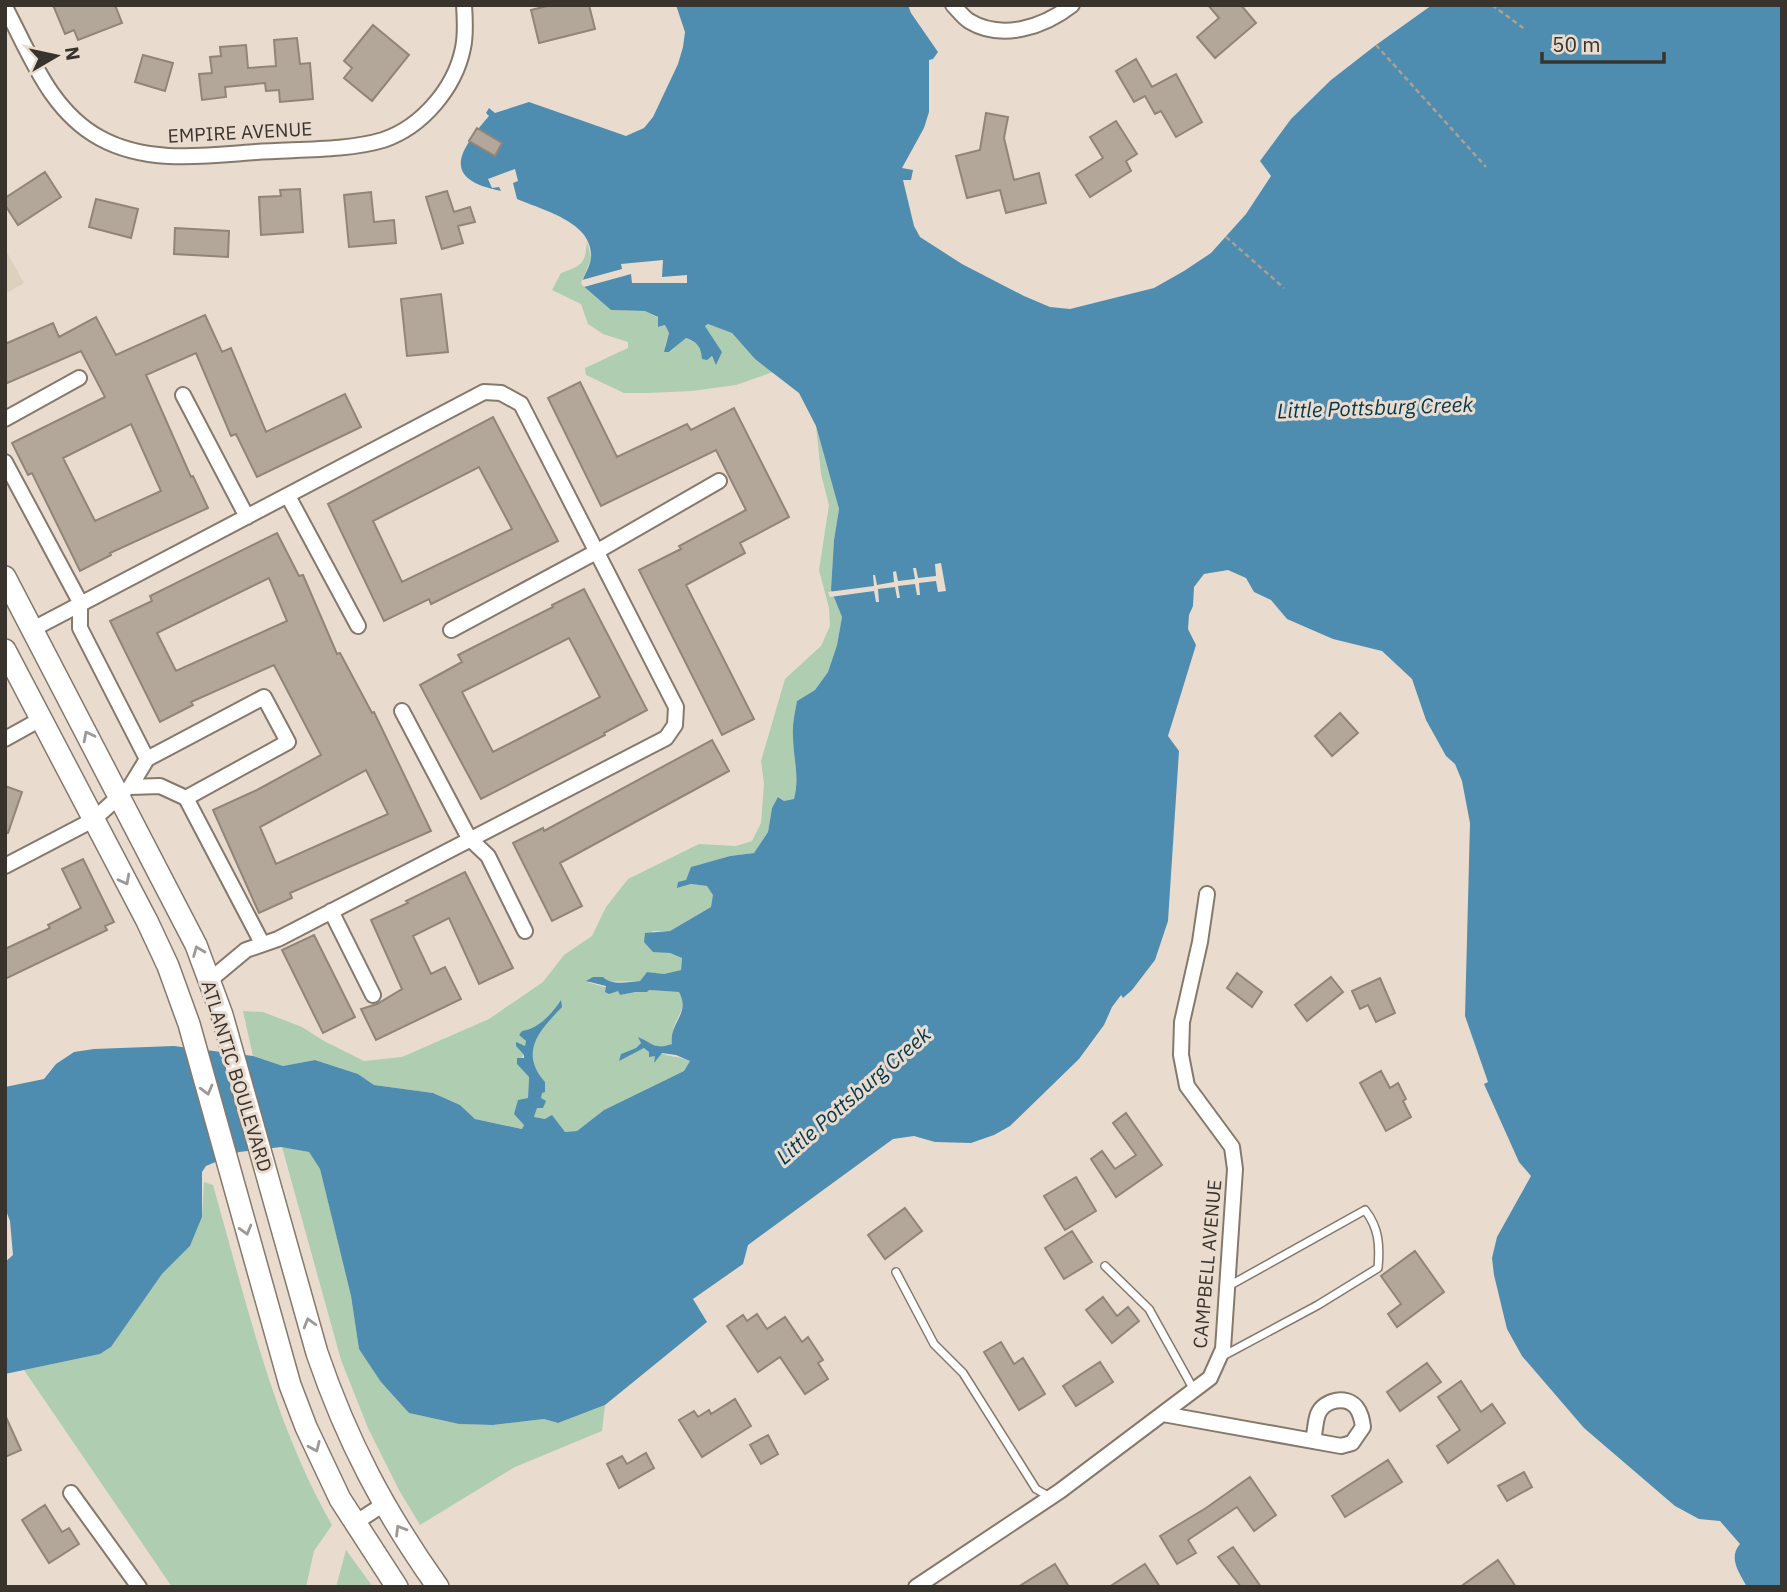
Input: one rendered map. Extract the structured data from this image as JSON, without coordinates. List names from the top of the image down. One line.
{"streets":{"main road":["ATLANTIC BOULEVARD"],"street":["EMPIRE AVENUE","CAMPBELL AVENUE"]},"water":["Little Pottsburg Creek"],"scale_bar":"50 m","north":"right"}
